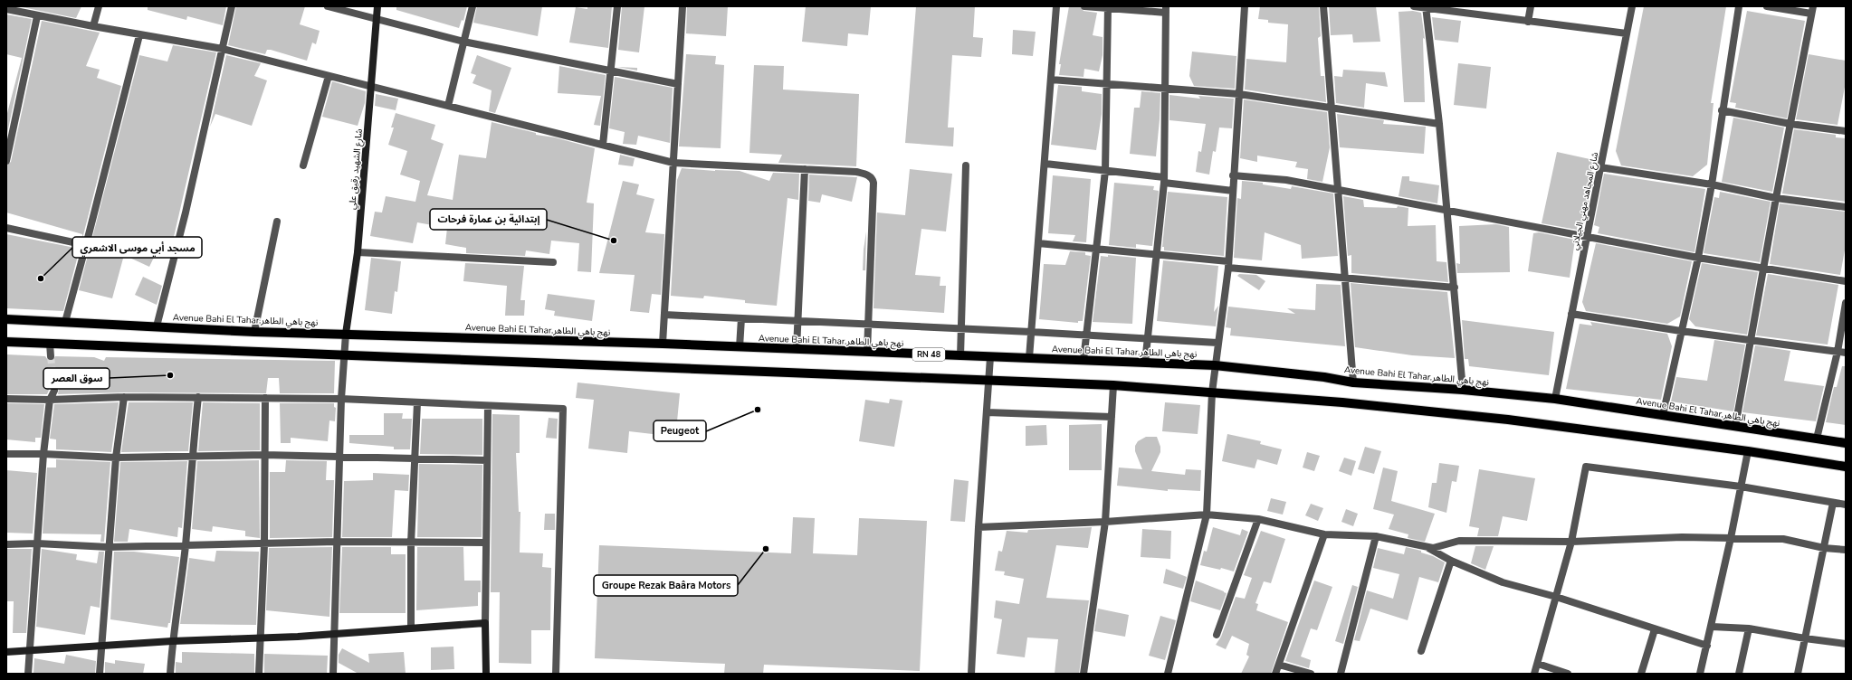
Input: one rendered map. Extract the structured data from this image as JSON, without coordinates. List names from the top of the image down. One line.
{"streets":{"main road":["Avenue Bahi El Tahar,نهج باهي الطاهر","RN 48"],"street":["شارع الشهيد رقيق علي","شارع المجاهد مهني الجيلاني"]},"crossings":[["شارع الشهيد رقيق علي","Avenue Bahi El Tahar,نهج باهي الطاهر"],["شارع المجاهد مهني الجيلاني","Avenue Bahi El Tahar,نهج باهي الطاهر"]],"places":["إبتدائية بن عمارة فرحات","مسجد أبي موسى الاشعري","سوق العصر","Peugeot","Groupe Rezak Baâra Motors"]}
